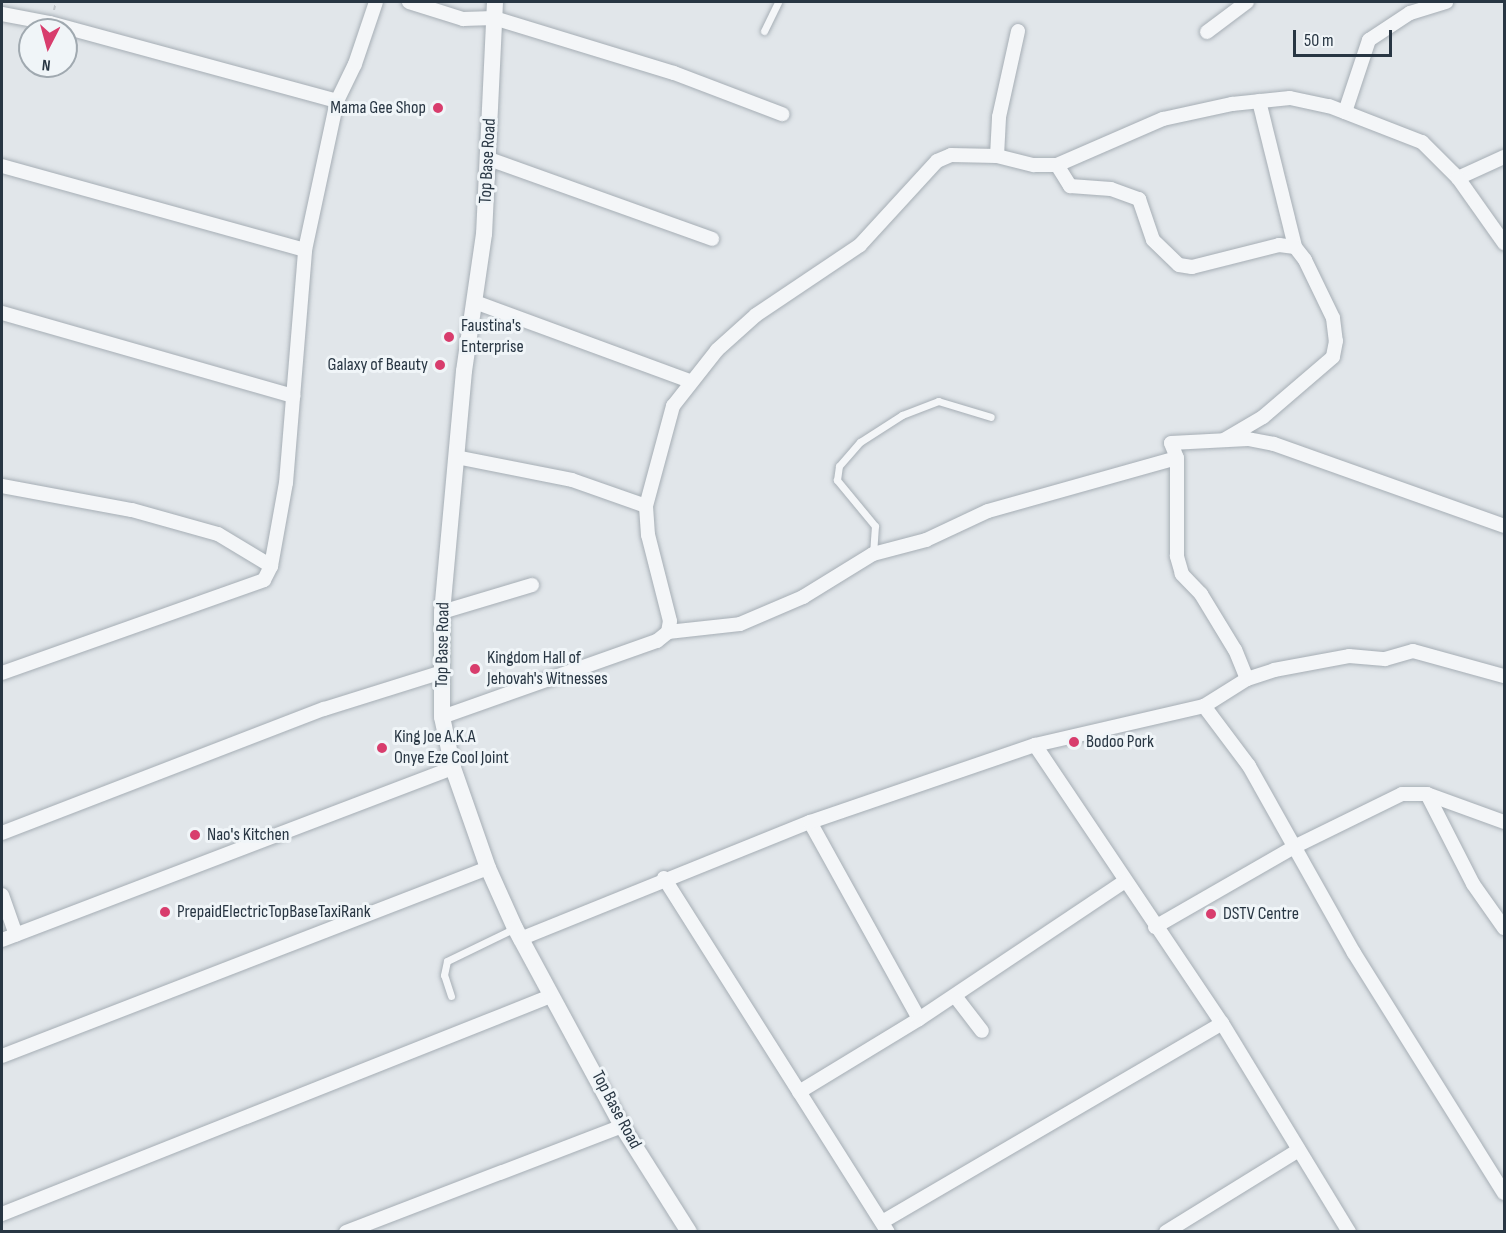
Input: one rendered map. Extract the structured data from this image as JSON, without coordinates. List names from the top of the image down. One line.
{"streets":{"street":["Top Base Road"]},"places":["Mama Gee Shop","Faustina's Enterprise","Galaxy of Beauty","Kingdom Hall of Jehovah's Witnesses","Bodoo Pork","King Joe A.K.A Onye Eze Cool Joint","Nao's Kitchen","PrepaidElectricTopBaseTaxiRank","DSTV Centre"],"scale_bar":"50 m","north":"bottom"}
